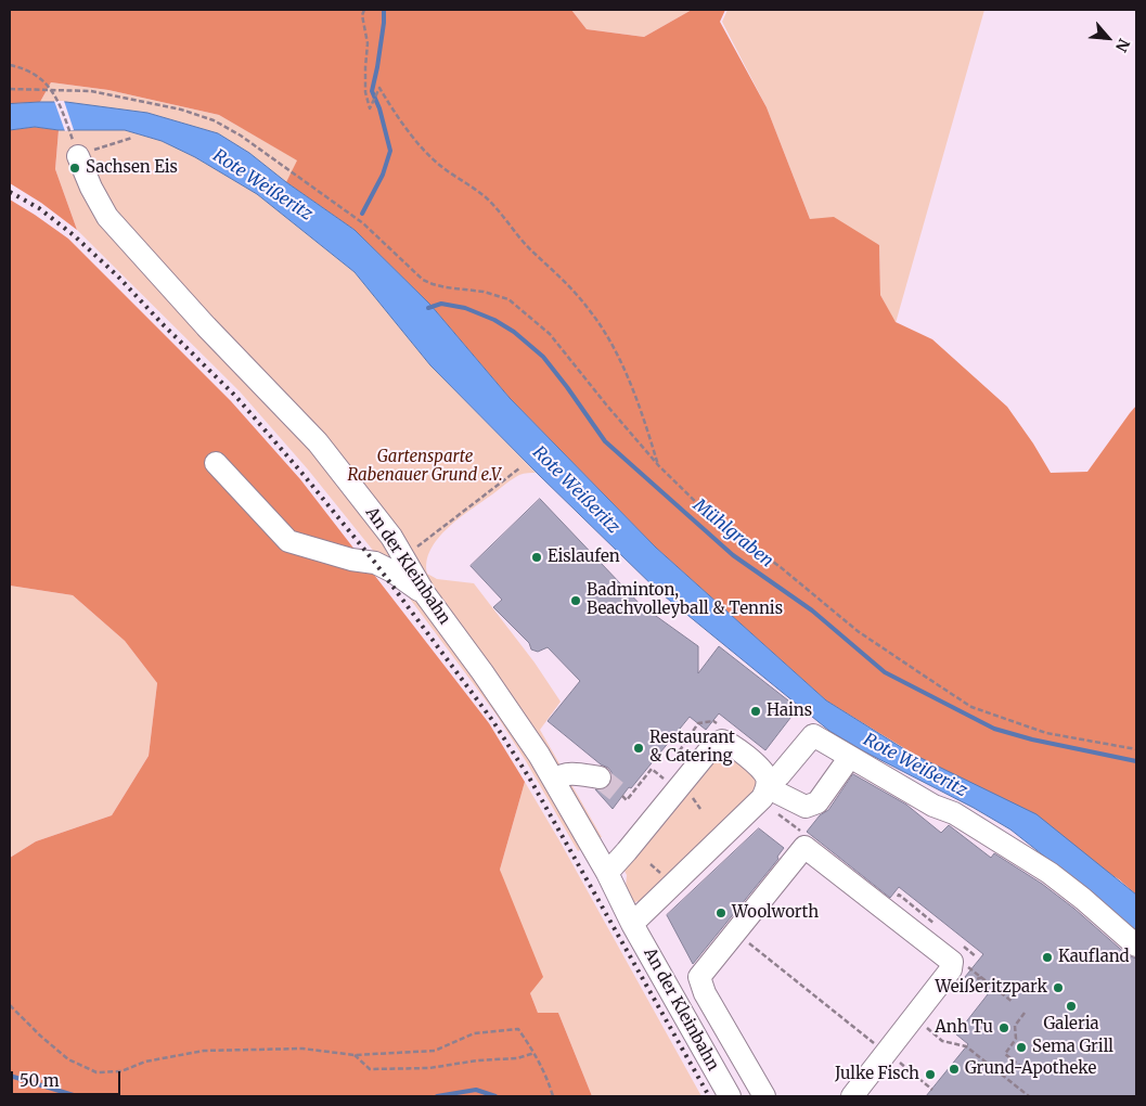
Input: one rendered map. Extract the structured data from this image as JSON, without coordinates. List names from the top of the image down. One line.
{"streets":{"street":["An der Kleinbahn"]},"water":["Rote Weißeritz","Mühlgraben"],"parks":["Gartensparte Rabenauer Grund e.V."],"places":["Sachsen Eis","Eislaufen","Badminton, Beachvolleyball & Tennis","Hains","Restaurant & Catering","Woolworth","Kaufland","Weißeritzpark","Galeria","Anh Tu","Sema Grill","Grund-Apotheke","Julke Fisch"],"scale_bar":"50 m","north":"bottom right"}
